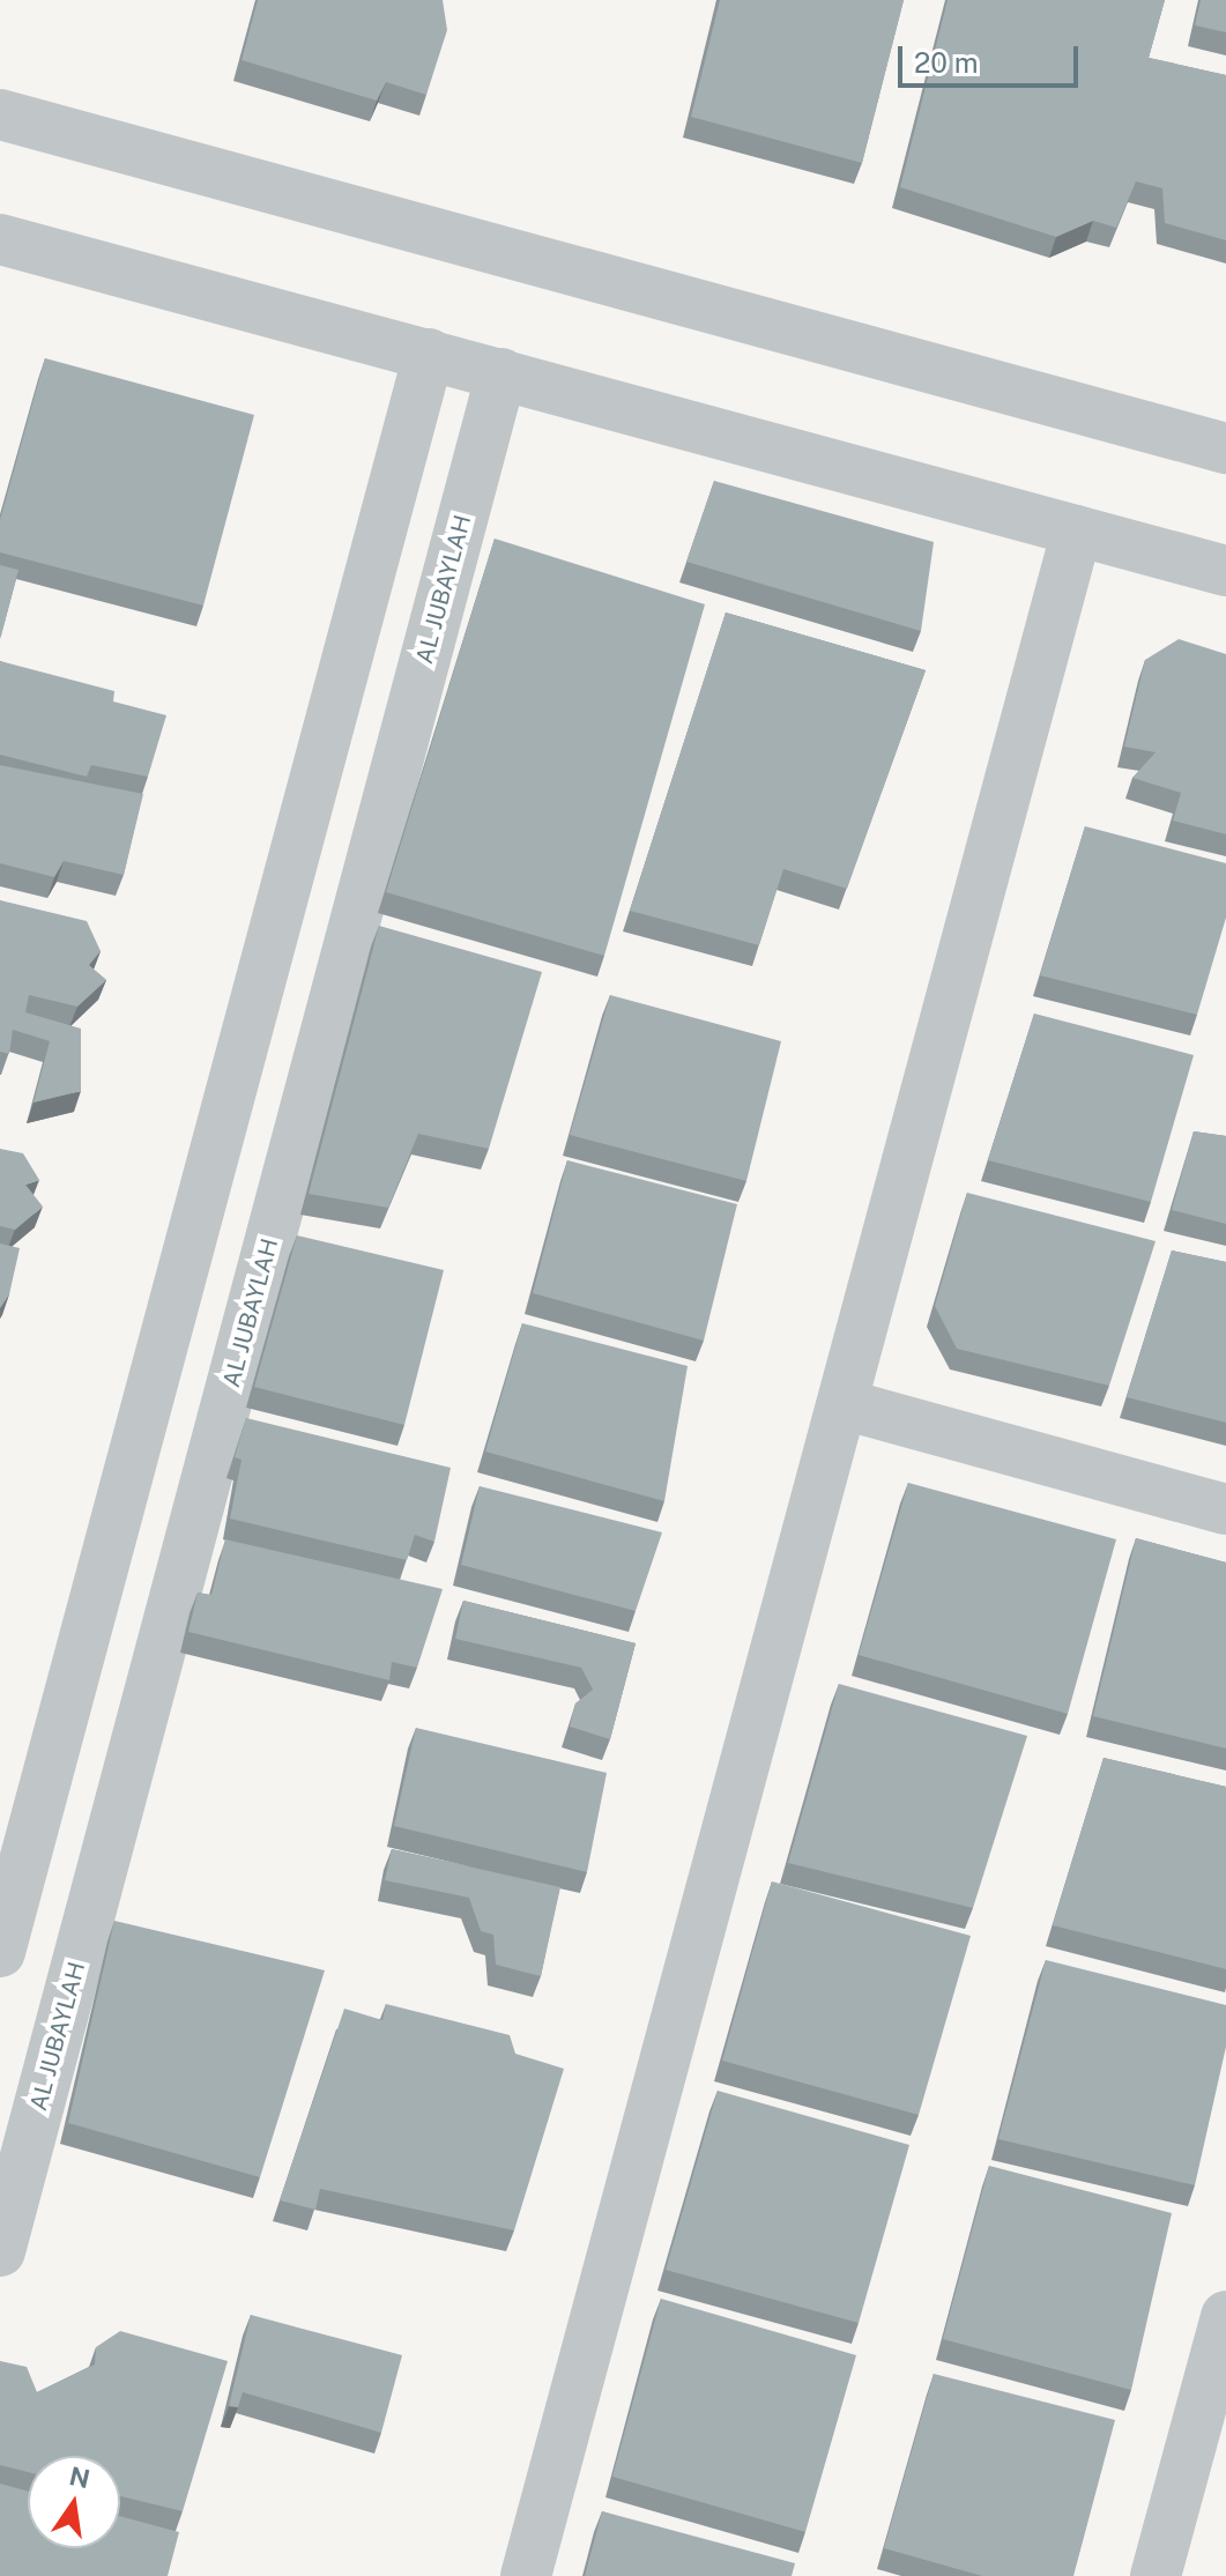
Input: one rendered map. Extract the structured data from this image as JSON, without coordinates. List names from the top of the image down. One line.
{"streets":{"street":["AL JUBAYLAH"]},"scale_bar":"20 m","north":"top"}
